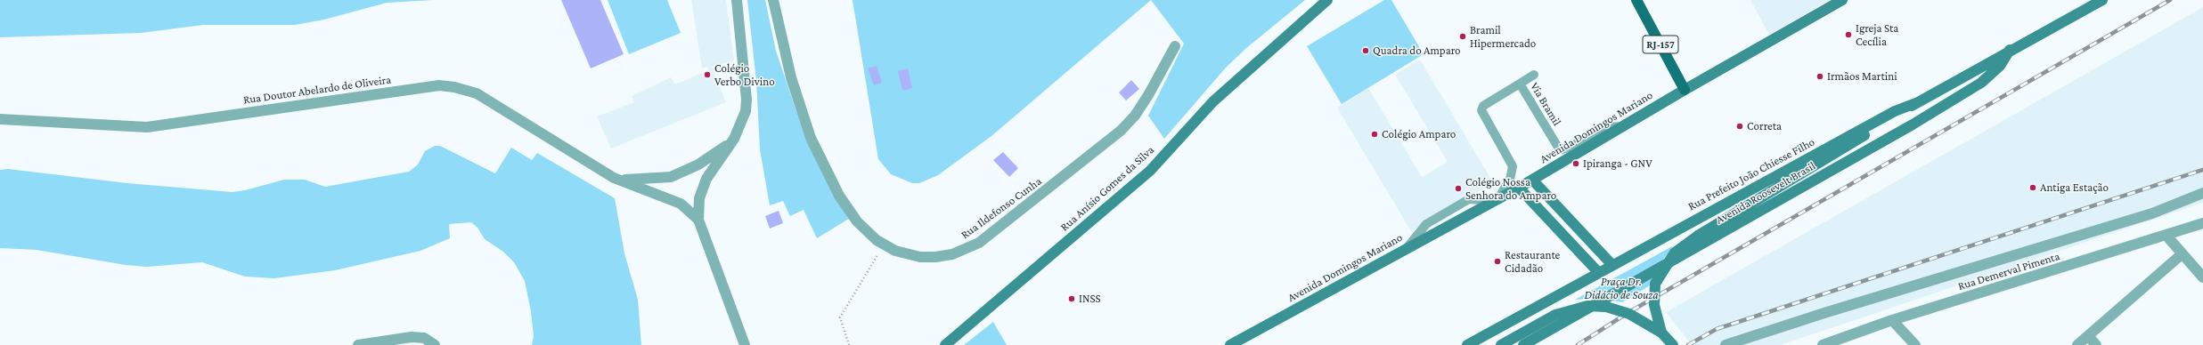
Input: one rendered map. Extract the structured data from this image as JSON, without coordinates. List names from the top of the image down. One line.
{"streets":{"main road":["RJ-157"],"street":["Rua Doutor Abelardo de Oliveira","Avenida Domingos Mariano","Rua Prefeito João Chiesse Filho","Rua Anísio Gomes da Silva","Avenida Roosevelt Brasil","Rua Ildefonso Cunha","Rua Demerval Pimenta"],"lane":["Via Bramil"]},"crossings":[["RJ-157","Avenida Domingos Mariano"],["Via Bramil","Avenida Domingos Mariano"],["Rua Prefeito João Chiesse Filho","Avenida Roosevelt Brasil"]],"parks":["Praça Dr. Didácio de Souza"],"places":["Igreja Sta Cecília","Bramil Hipermercado","Quadra do Amparo","Colégio Verbo Divino","Irmãos Martini","Correta","Colégio Amparo","Ipiranga - GNV","Antiga Estação","Colégio Nossa Senhora do Amparo","Restaurante Cidadão","INSS"]}
